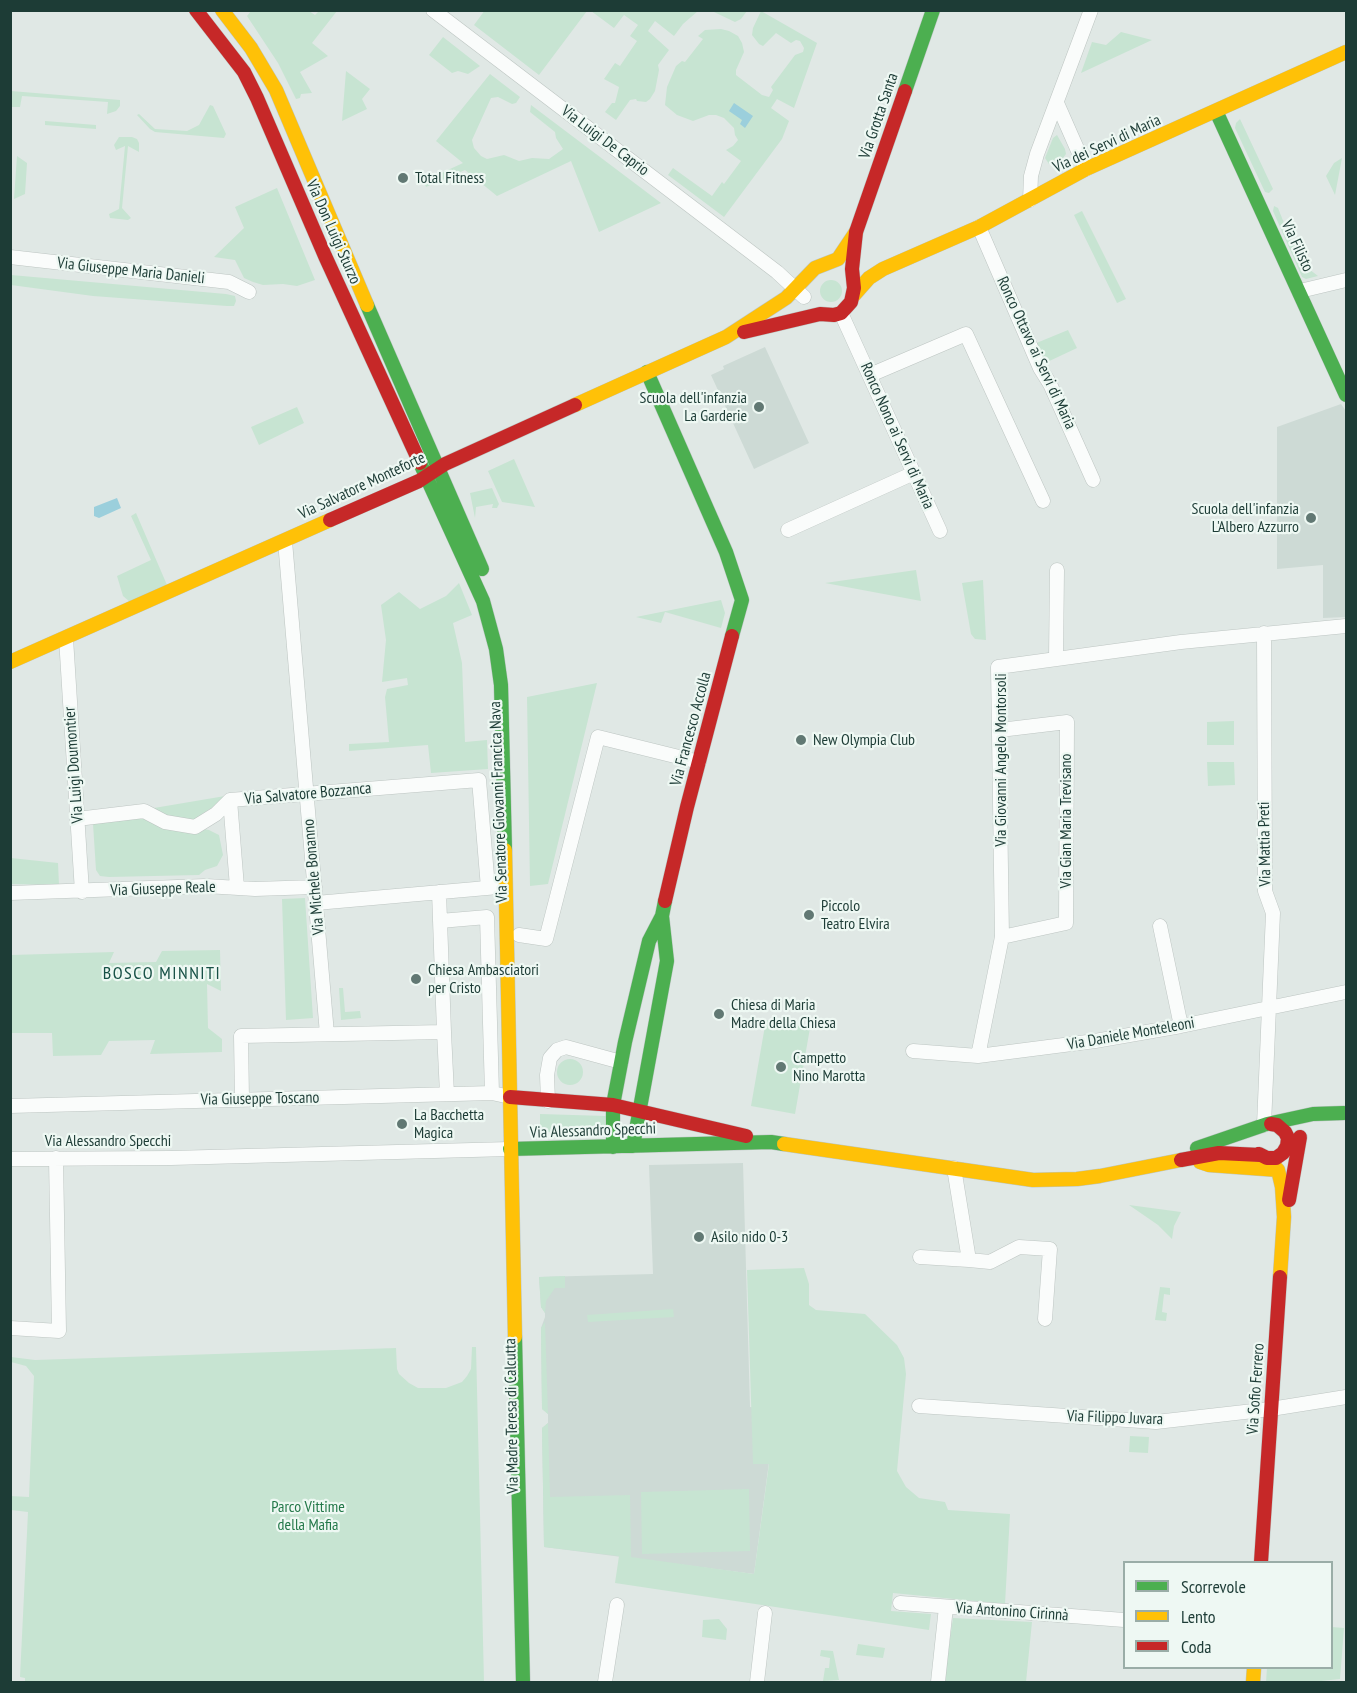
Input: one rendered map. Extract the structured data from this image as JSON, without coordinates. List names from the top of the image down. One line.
{"streets":{"street":["Via Grotta Santa","Via Luigi De Caprio","Via dei Servi di Maria","Via Don Luigi Sturzo","Via Filisto","Via Giuseppe Maria Danieli","Ronco Ottavo ai Servi di Maria","Ronco Nono ai Servi di Maria","Via Salvatore Monteforte","Via Francesco Accolla","Via Giovanni Angelo Montorsoli","Via Luigi Doumontier","Via Salvatore Bozzanca","Via Senatore Giovanni Francica Nava","Via Gian Maria Trevisano","Via Mattia Preti","Via Michele Bonanno","Via Giuseppe Reale","Via Daniele Monteleoni","Via Giuseppe Toscano","Via Alessandro Specchi","Via Sofio Ferrero","Via Madre Teresa di Calcutta","Via Filippo Juvara","Via Antonino Cirinnà"]},"crossings":[["Via Luigi De Caprio","Ronco Nono ai Servi di Maria"],["Via dei Servi di Maria","Via Filisto"],["Via dei Servi di Maria","Ronco Ottavo ai Servi di Maria"],["Via Don Luigi Sturzo","Via Salvatore Monteforte"],["Via Don Luigi Sturzo","Via Senatore Giovanni Francica Nava"],["Via Salvatore Monteforte","Via Francesco Accolla"],["Via Salvatore Monteforte","Via Luigi Doumontier"],["Via Salvatore Monteforte","Via Senatore Giovanni Francica Nava"],["Via Salvatore Monteforte","Via Michele Bonanno"],["Via Francesco Accolla","Via Alessandro Specchi"],["Via Giovanni Angelo Montorsoli","Via Gian Maria Trevisano"],["Via Giovanni Angelo Montorsoli","Via Mattia Preti"],["Via Giovanni Angelo Montorsoli","Via Daniele Monteleoni"],["Via Luigi Doumontier","Via Salvatore Bozzanca"],["Via Luigi Doumontier","Via Giuseppe Reale"],["Via Salvatore Bozzanca","Via Michele Bonanno"],["Via Senatore Giovanni Francica Nava","Via Giuseppe Toscano"],["Via Senatore Giovanni Francica Nava","Via Alessandro Specchi"],["Via Senatore Giovanni Francica Nava","Via Madre Teresa di Calcutta"],["Via Mattia Preti","Via Daniele Monteleoni"],["Via Michele Bonanno","Via Giuseppe Reale"],["Via Alessandro Specchi","Via Madre Teresa di Calcutta"],["Via Sofio Ferrero","Via Filippo Juvara"]],"districts":["BOSCO MINNITI"],"parks":["Parco Vittime della Mafia"],"places":["Total Fitness","Scuola dell'infanzia La Garderie","Scuola dell'infanzia L'Albero Azzurro","New Olympia Club","Piccolo Teatro Elvira","Chiesa Ambasciatori per Cristo","Chiesa di Maria Madre della Chiesa","Campetto Nino Marotta","La Bacchetta Magica","Asilo nido 0-3"],"legend":["Scorrevole","Lento","Coda"]}
